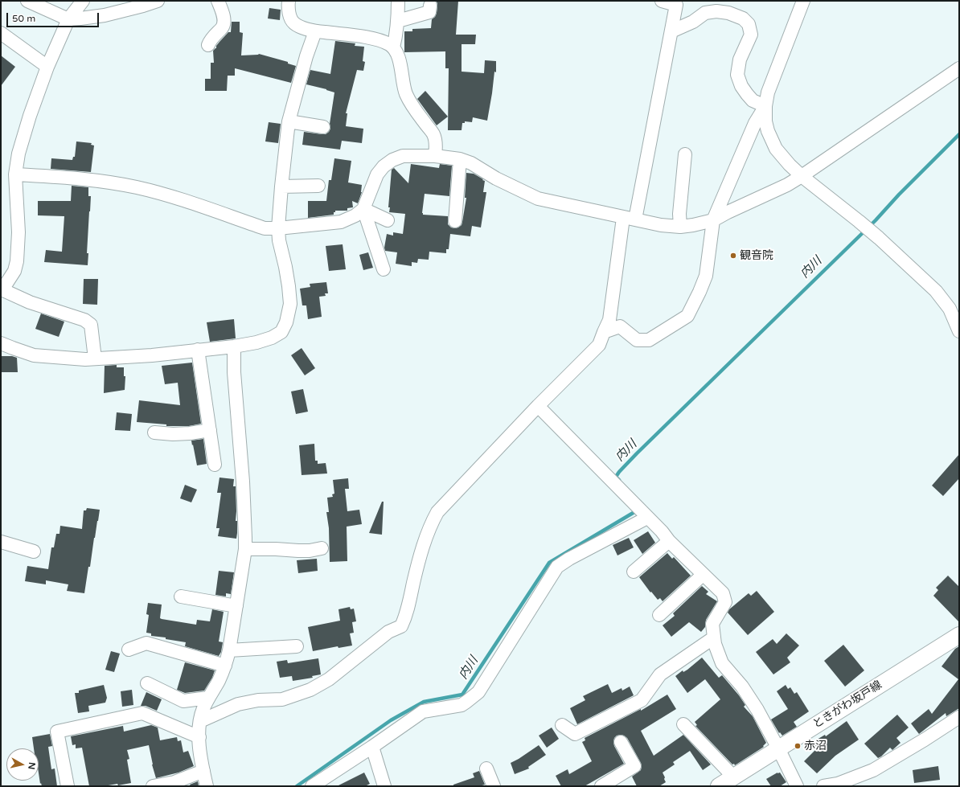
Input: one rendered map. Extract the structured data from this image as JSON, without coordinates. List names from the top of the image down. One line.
{"streets":{"main road":["ときがわ坂戸線"]},"water":["内川"],"places":["観音院","赤沼"],"scale_bar":"50 m","north":"right"}
